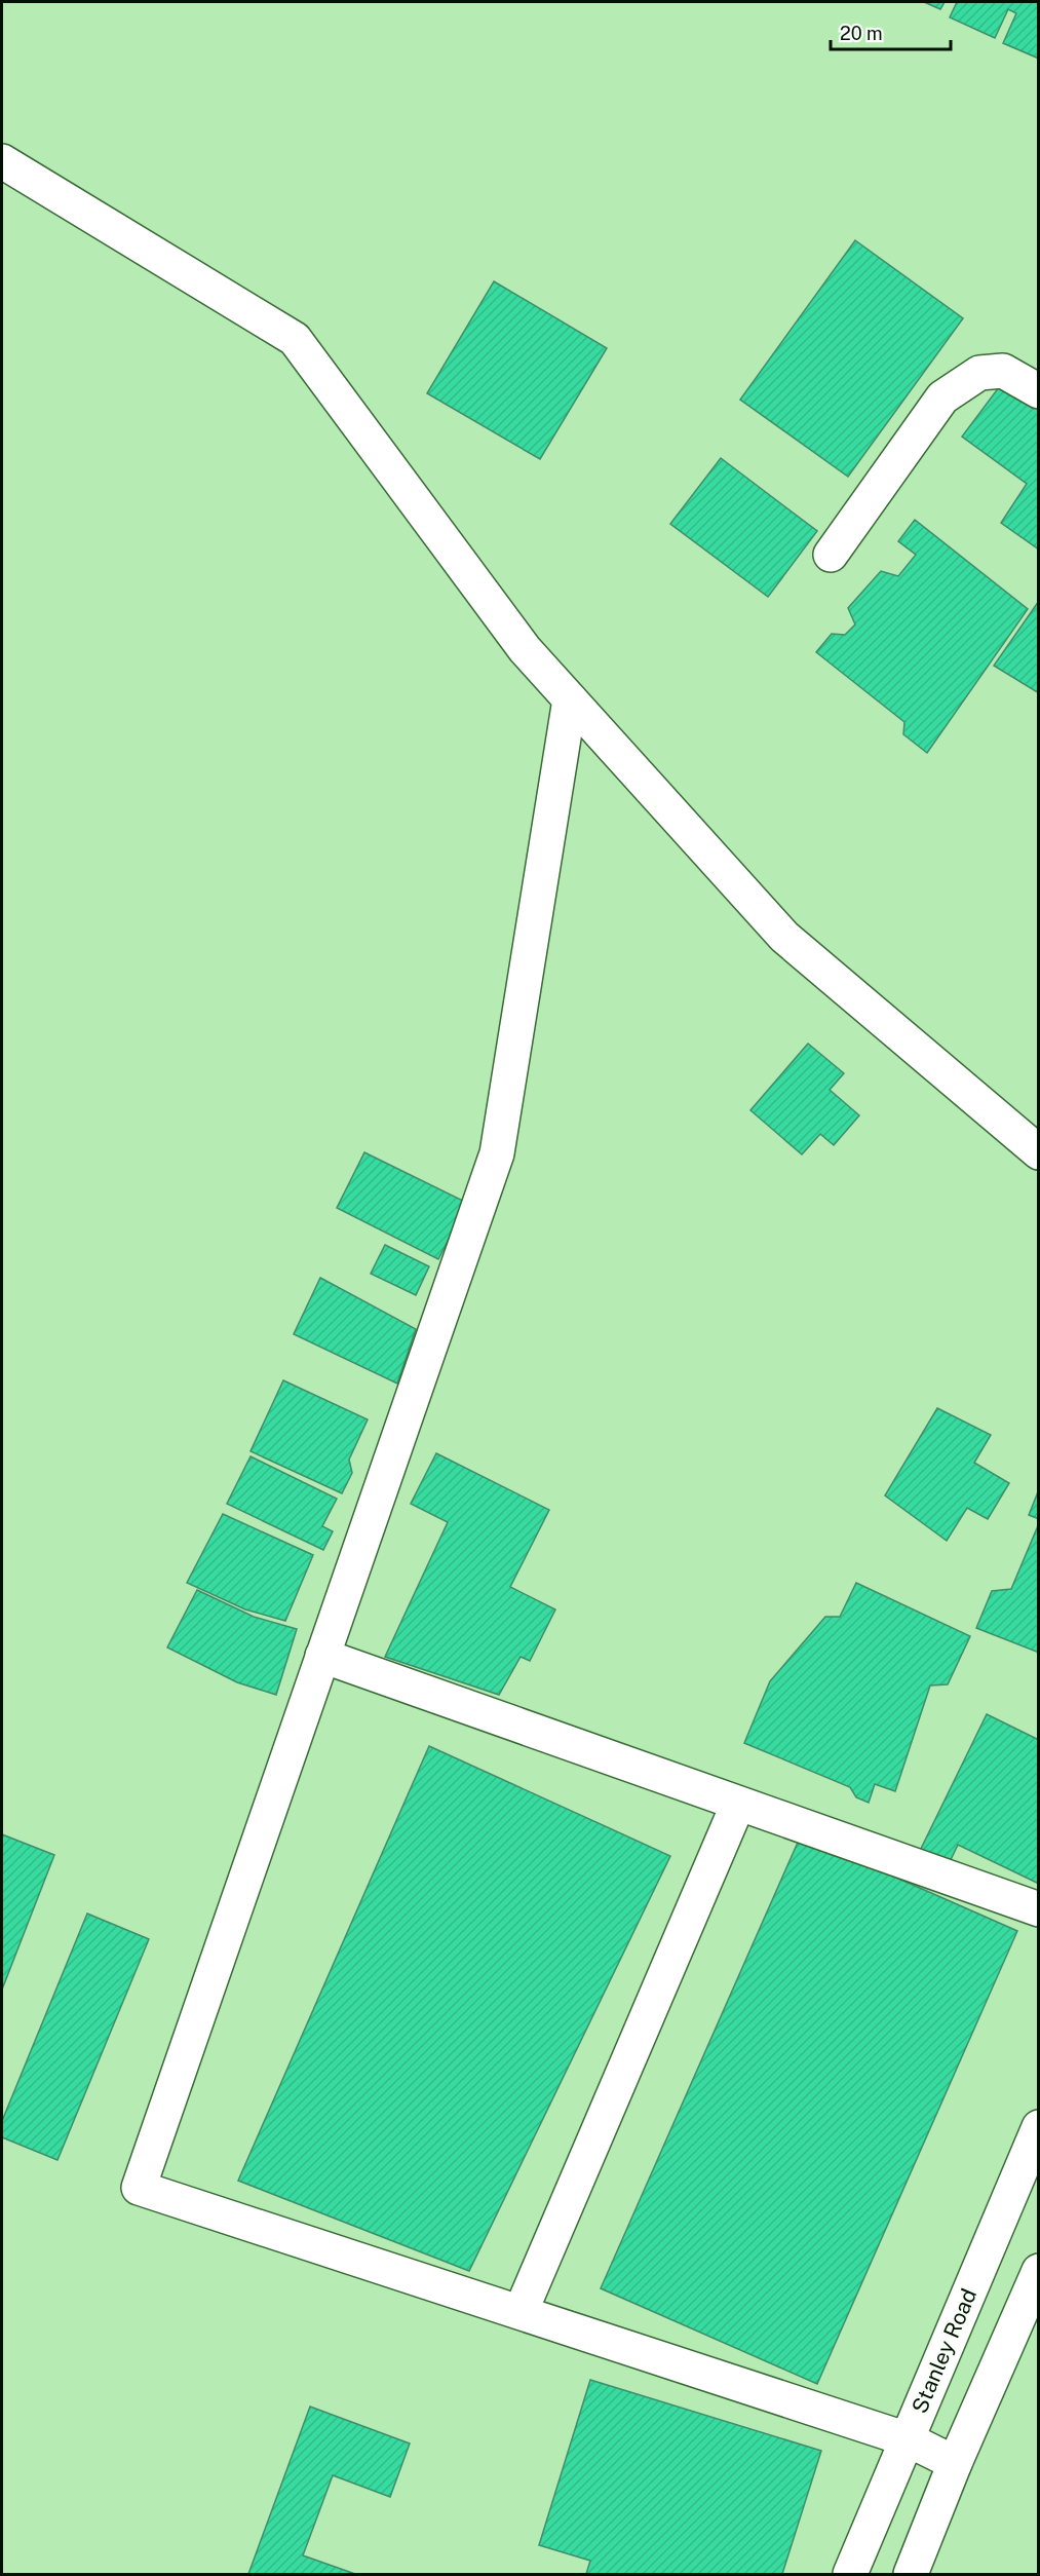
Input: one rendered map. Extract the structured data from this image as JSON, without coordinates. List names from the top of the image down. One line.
{"streets":{"street":["Stanley Road"]},"scale_bar":"20 m"}
